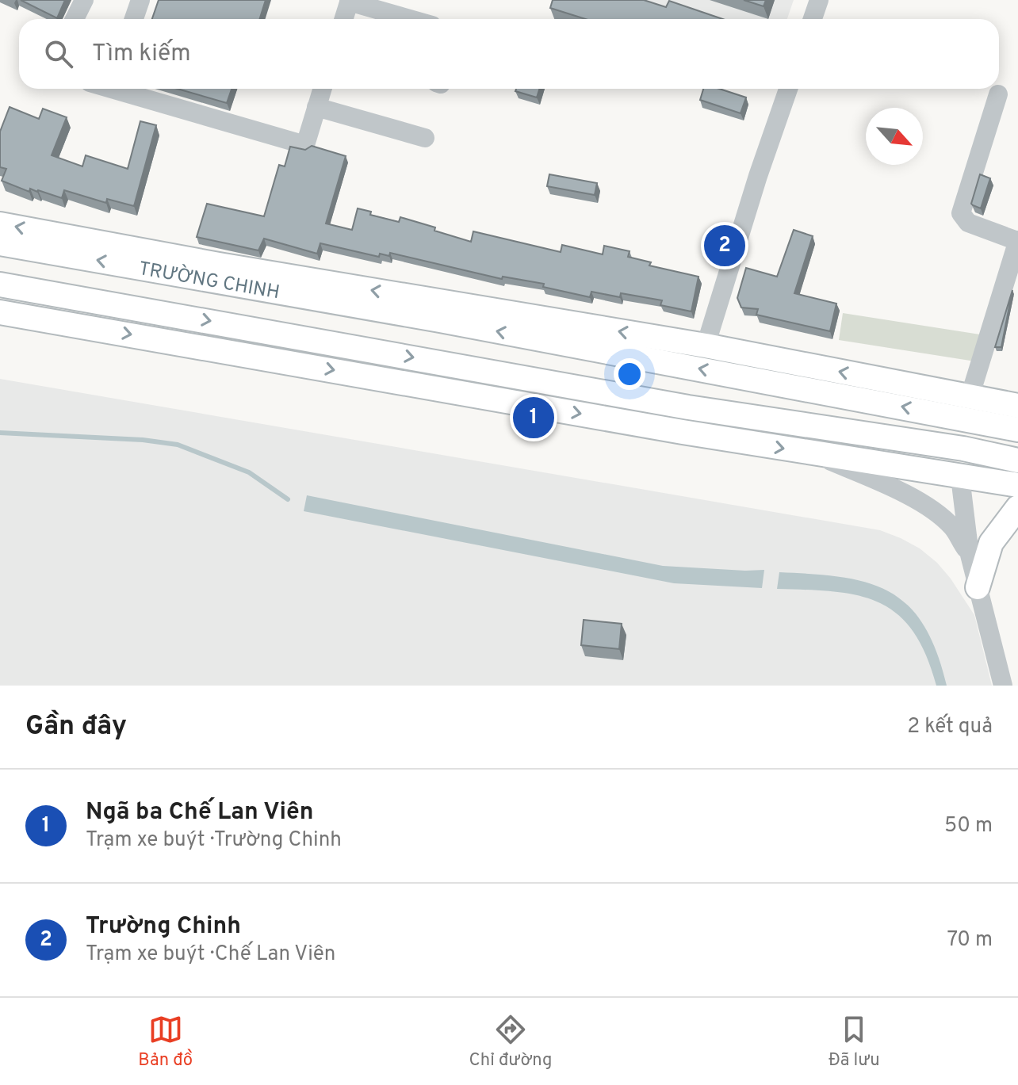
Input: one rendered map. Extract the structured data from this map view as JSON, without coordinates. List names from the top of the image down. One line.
{"streets":{"main road":["TRƯỜNG CHINH"]},"north":"bottom right","page":{"search":"Tìm kiếm","pins":["2","1"],"heading":["Gần đây","2 kết quả"],"list":[{"mark":"1","name":"Ngã ba Chế Lan Viên","note":"Trạm xe buýt · Trường Chinh","value":"50 m"},{"mark":"2","name":"Trường Chinh","note":"Trạm xe buýt · Chế Lan Viên","value":"70 m"}],"nav":["Bản đồ","Chỉ đường","Đã lưu"]}}
